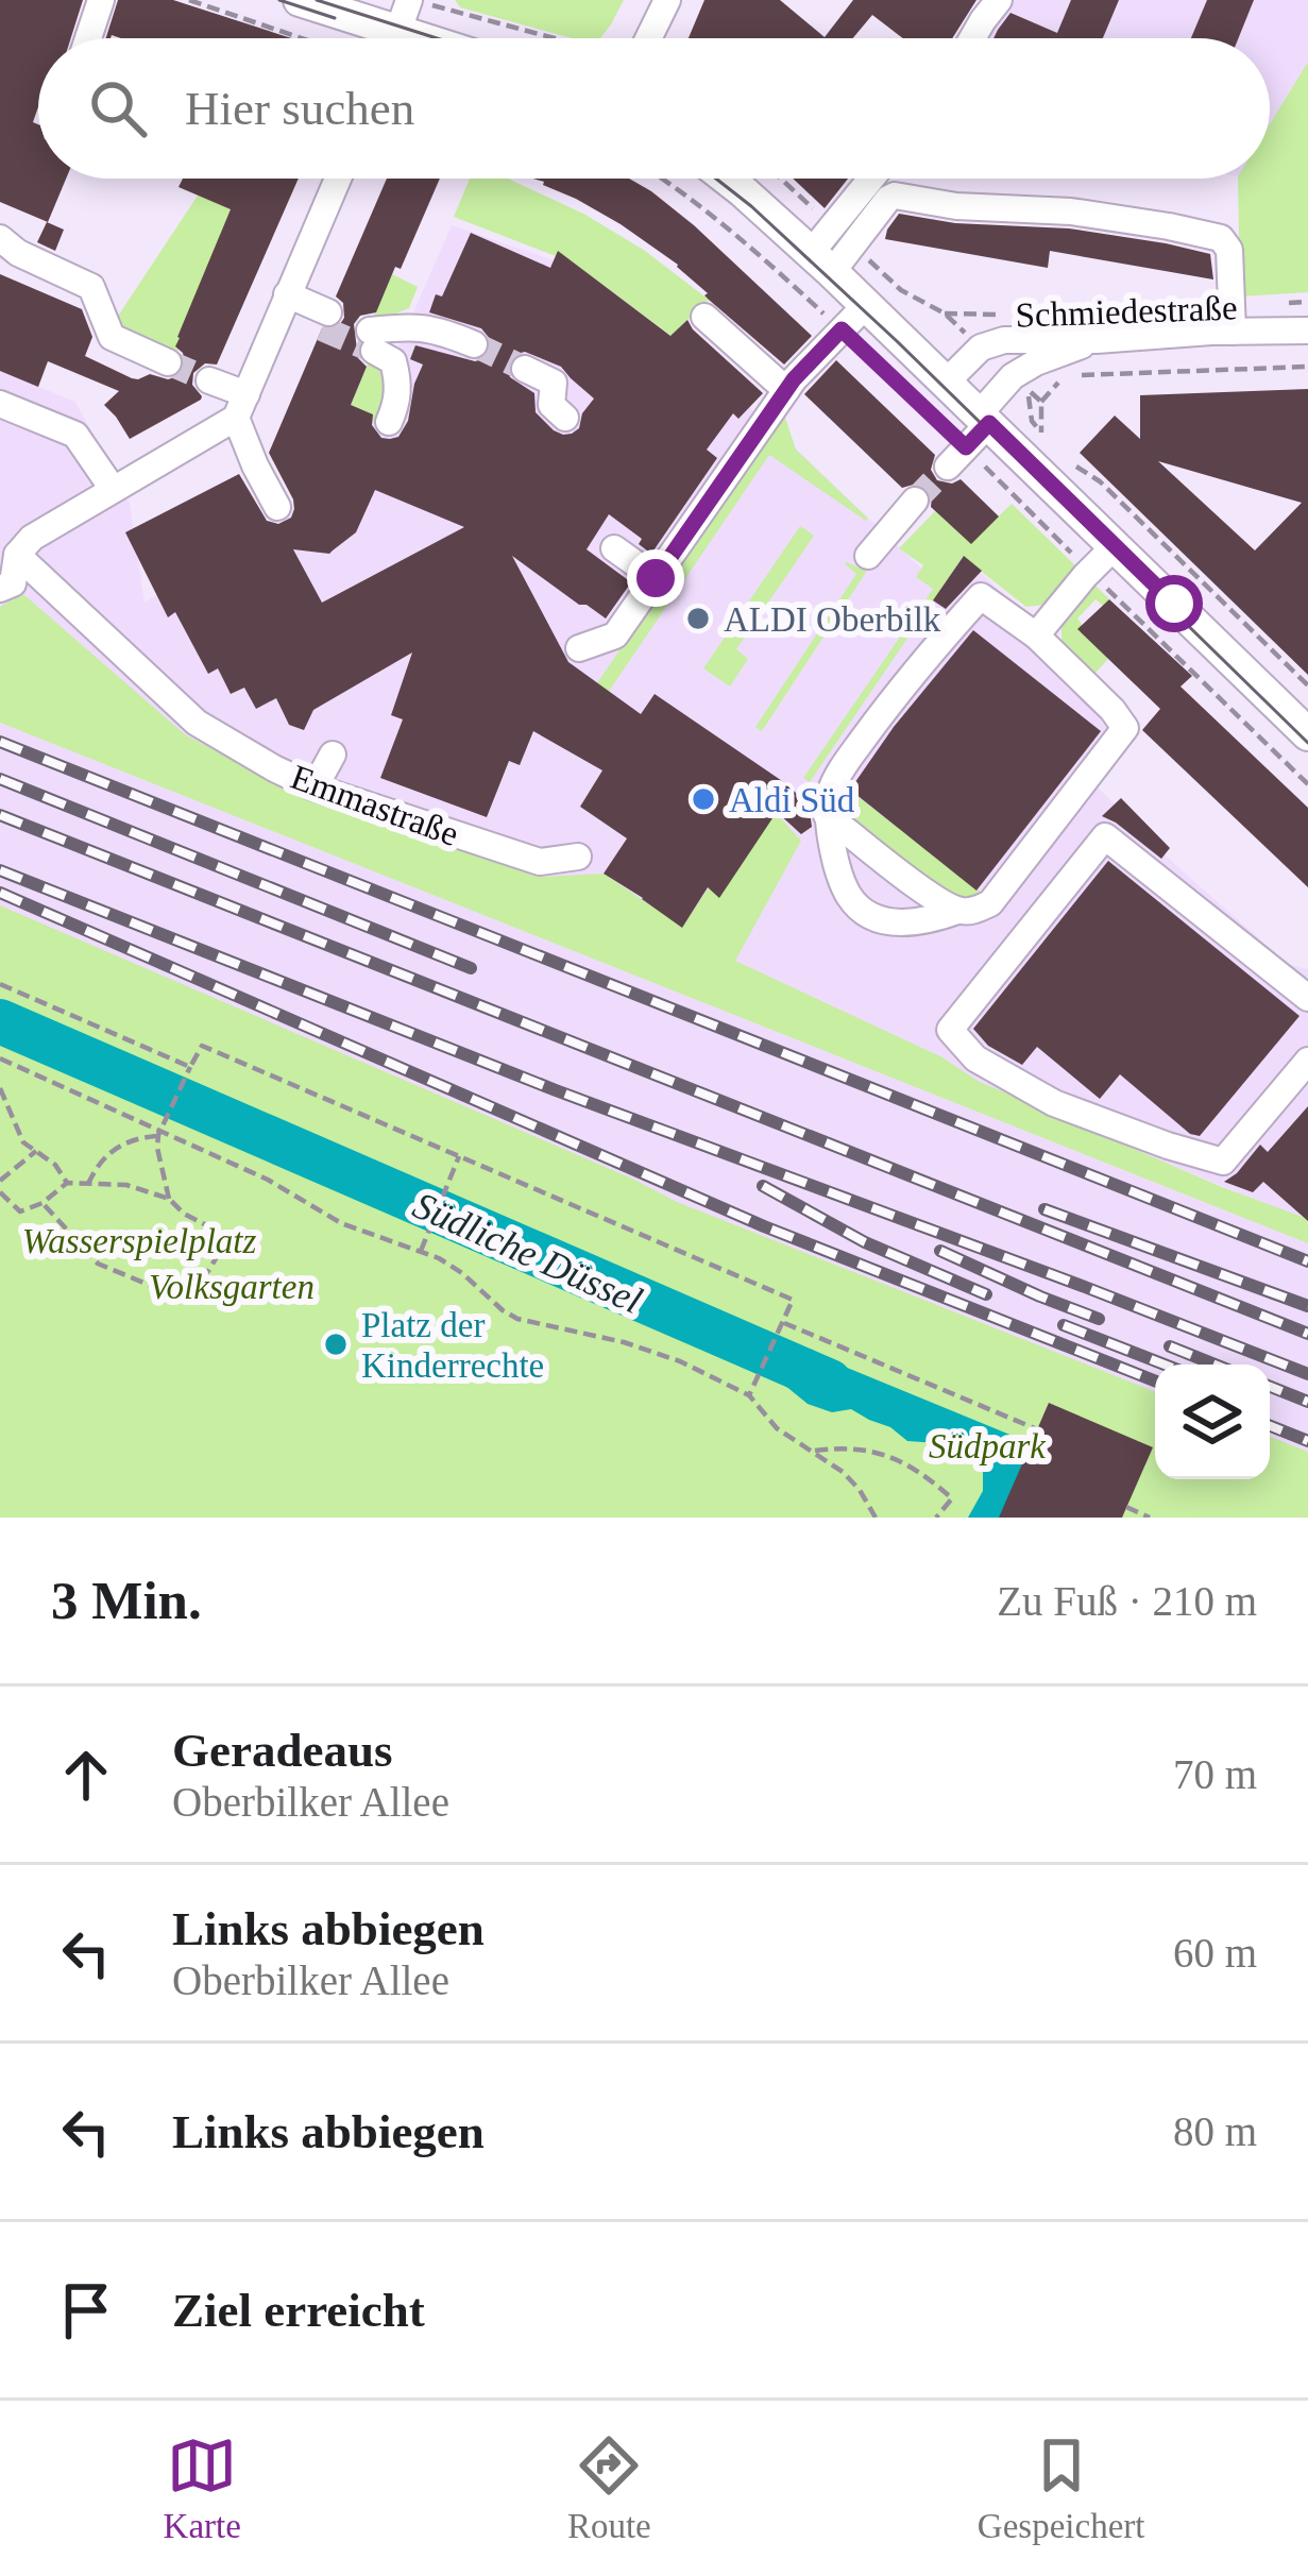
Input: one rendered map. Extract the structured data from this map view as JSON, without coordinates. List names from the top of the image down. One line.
{"streets":{"street":["Schmiedestraße","Emmastraße"]},"water":["Südliche Düssel"],"parks":["Wasserspielplatz","Volksgarten","Südpark"],"places":["ALDI Oberbilk","Aldi Süd","Platz der Kinderrechte"],"page":{"search":"Hier suchen","heading":["3 Min.","Zu Fuß · 210 m"],"list":[["Geradeaus","Oberbilker Allee","70 m"],["Links abbiegen","Oberbilker Allee","60 m"],["Links abbiegen","80 m"],"Ziel erreicht"],"nav":["Karte","Route","Gespeichert"]}}
